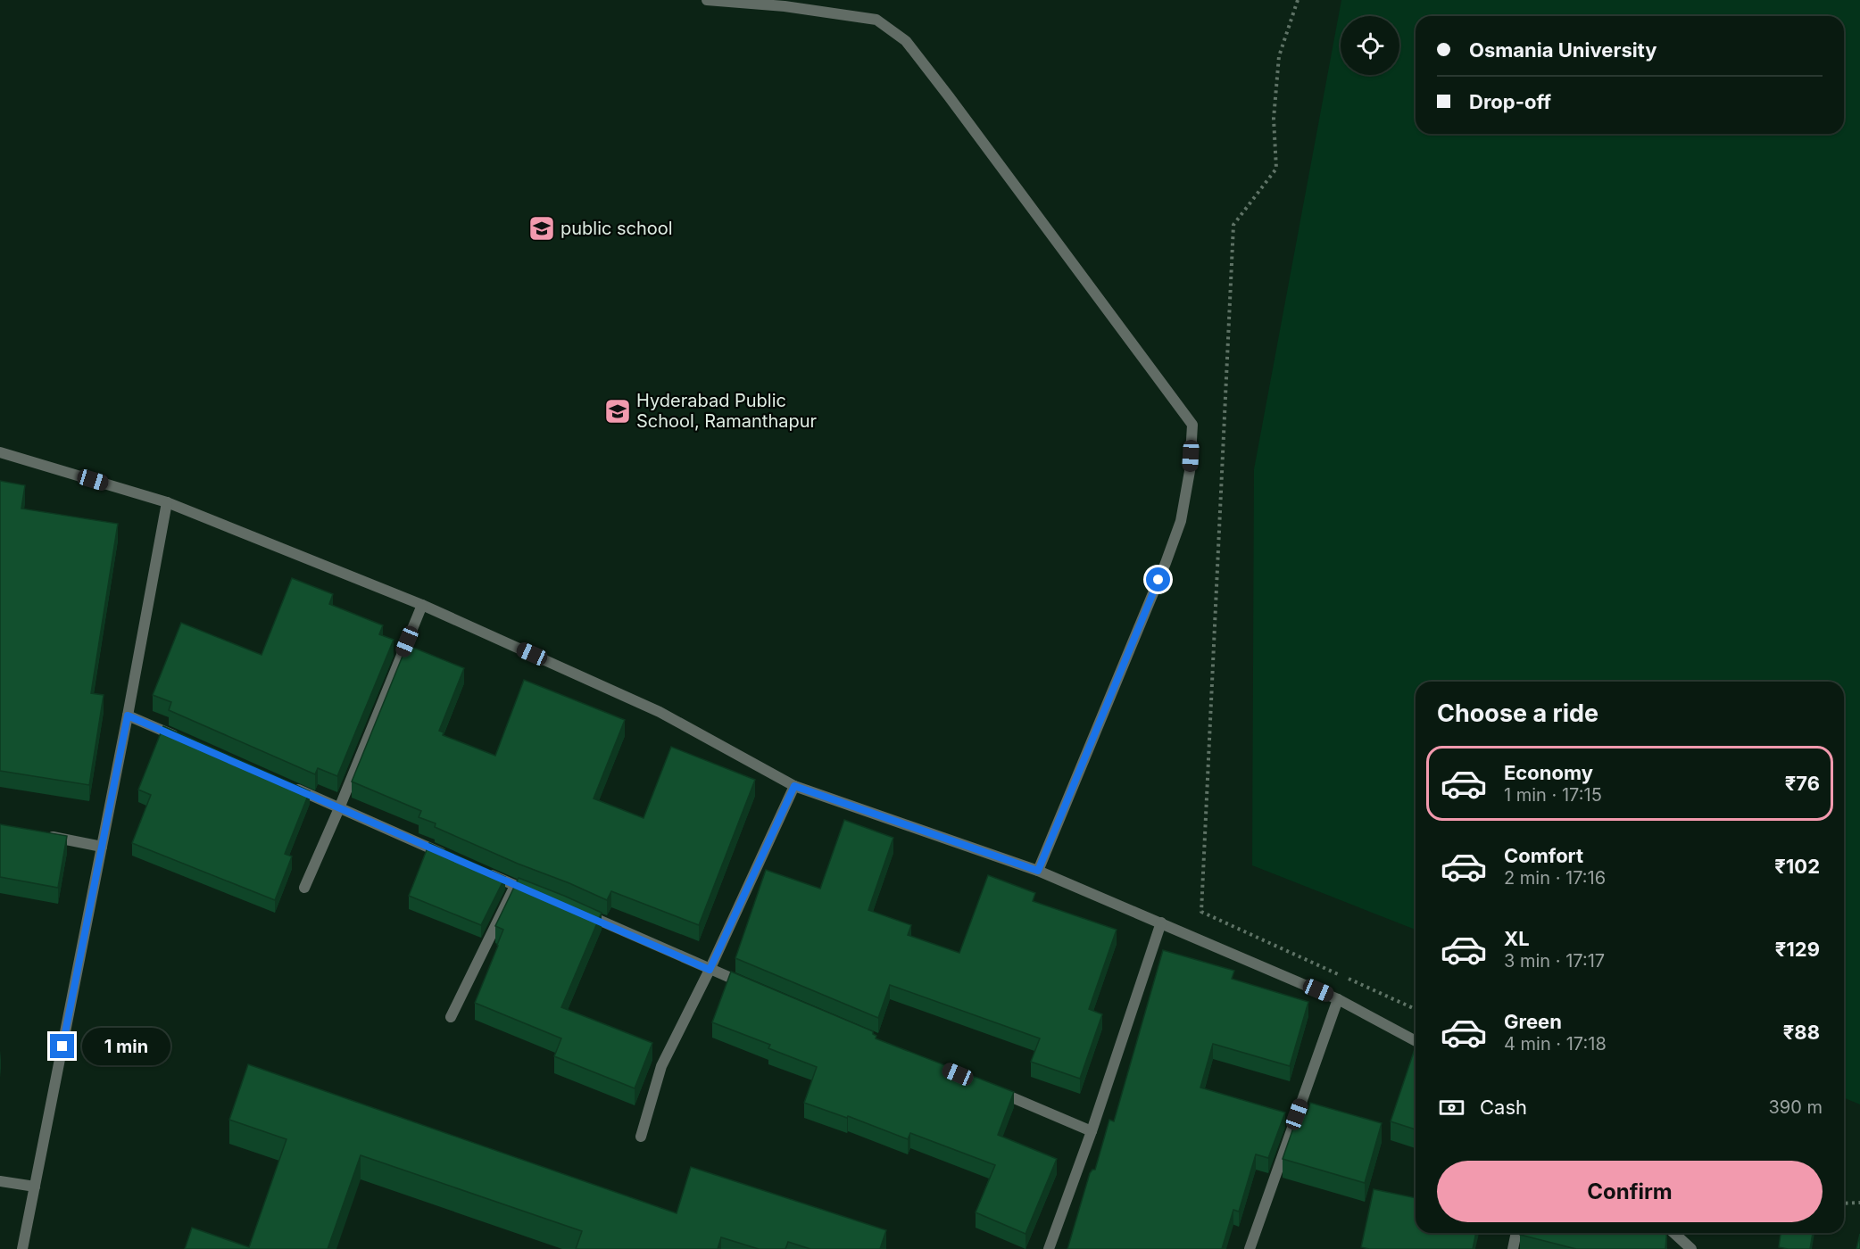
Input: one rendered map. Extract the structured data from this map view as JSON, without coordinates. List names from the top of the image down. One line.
{"places":{"school or university":["public school","Hyderabad Public School, Ramanthapur"]},"page":{"banner":["Osmania University","Drop-off"],"heading":"Choose a ride","list":[{"name":"Economy","note":"1 min · 17:15","value":"₹76"},{"name":"Comfort","note":"2 min · 17:16","value":"₹102"},{"name":"XL","note":"3 min · 17:17","value":"₹129"},{"name":"Green","note":"4 min · 17:18","value":"₹88"}],"bubble":"1 min","pay":["Cash","390 m"],"buttons":"Confirm"}}
